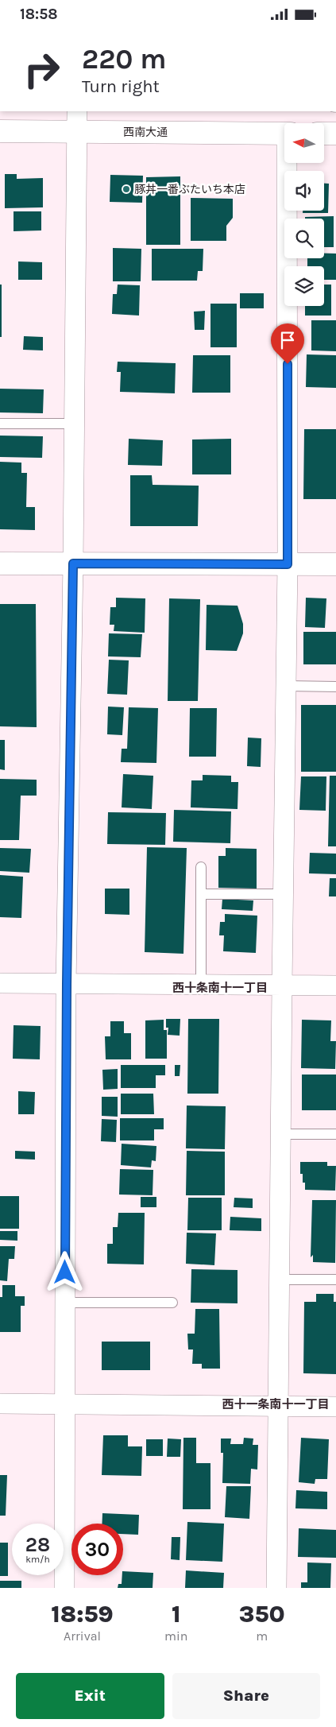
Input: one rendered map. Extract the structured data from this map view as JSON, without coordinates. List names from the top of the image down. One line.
{"streets":{"street":["西南大通"]},"districts":["西十条南十一丁目","西十一条南十一丁目"],"places":["豚丼一番ぶたいち本店"],"north":"left","page":{"status":"18:58","turn":["220 m","Turn right"],"speed":"28 km/h","limit":"30","eta":["18:59","Arrival","1","min","350","m"],"buttons":["Exit","Share"]}}
